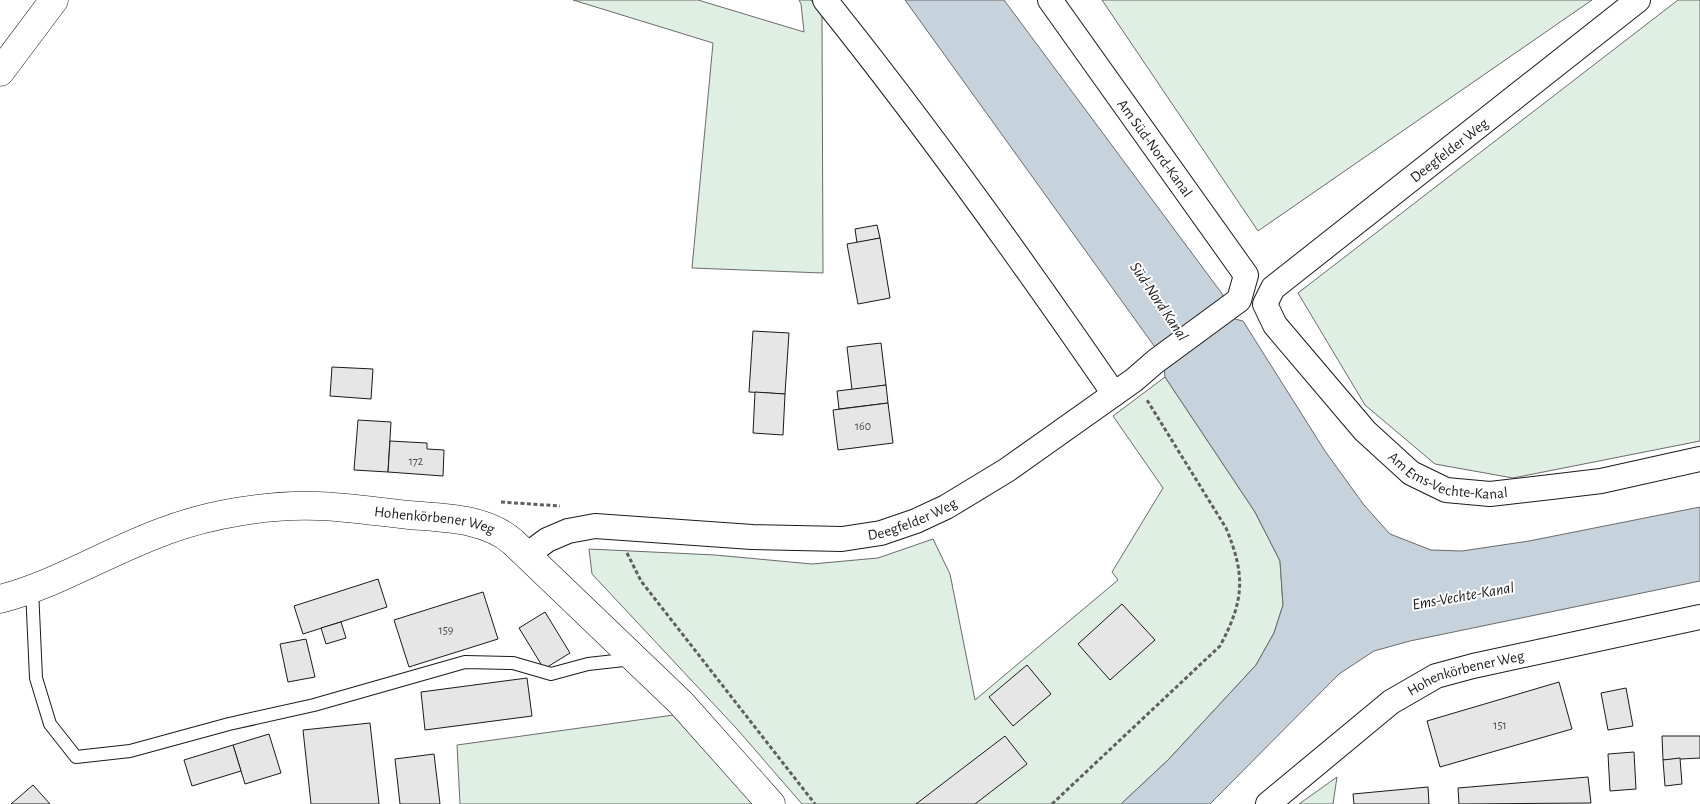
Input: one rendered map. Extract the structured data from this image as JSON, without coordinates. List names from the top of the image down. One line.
{"streets":{"street":["Am Süd-Nord-Kanal","Deegfelder Weg","Am Ems-Vechte-Kanal","Hohenkörbener Weg"]},"crossings":[["Am Süd-Nord-Kanal","Deegfelder Weg"],["Deegfelder Weg","Am Ems-Vechte-Kanal"],["Deegfelder Weg","Hohenkörbener Weg"]],"water":["Süd-Nord Kanal","Ems-Vechte-Kanal"],"house_numbers":["160","172","159","151"]}
